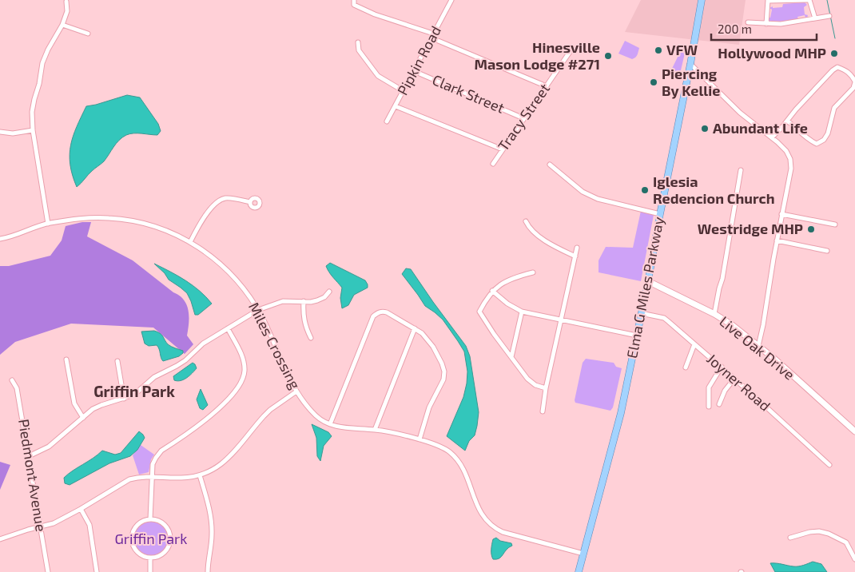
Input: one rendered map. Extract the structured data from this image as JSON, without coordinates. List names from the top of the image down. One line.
{"streets":{"main road":["Elma G Miles Parkway"],"street":["Pipkin Road","Clark Street","Tracy Street","Miles Crossing","Live Oak Drive","Joyner Road","Piedmont Avenue"]},"crossings":[["Pipkin Road","Clark Street"],["Clark Street","Tracy Street"],["Elma G Miles Parkway","Miles Crossing"],["Elma G Miles Parkway","Live Oak Drive"],["Elma G Miles Parkway","Joyner Road"]],"districts":["Griffin Park"],"parks":["Griffin Park"],"places":["VFW","Hollywood MHP","Hinesville Mason Lodge #271","Piercing By Kellie","Abundant Life","Iglesia Redencion Church","Westridge MHP"],"scale_bar":"200 m"}
